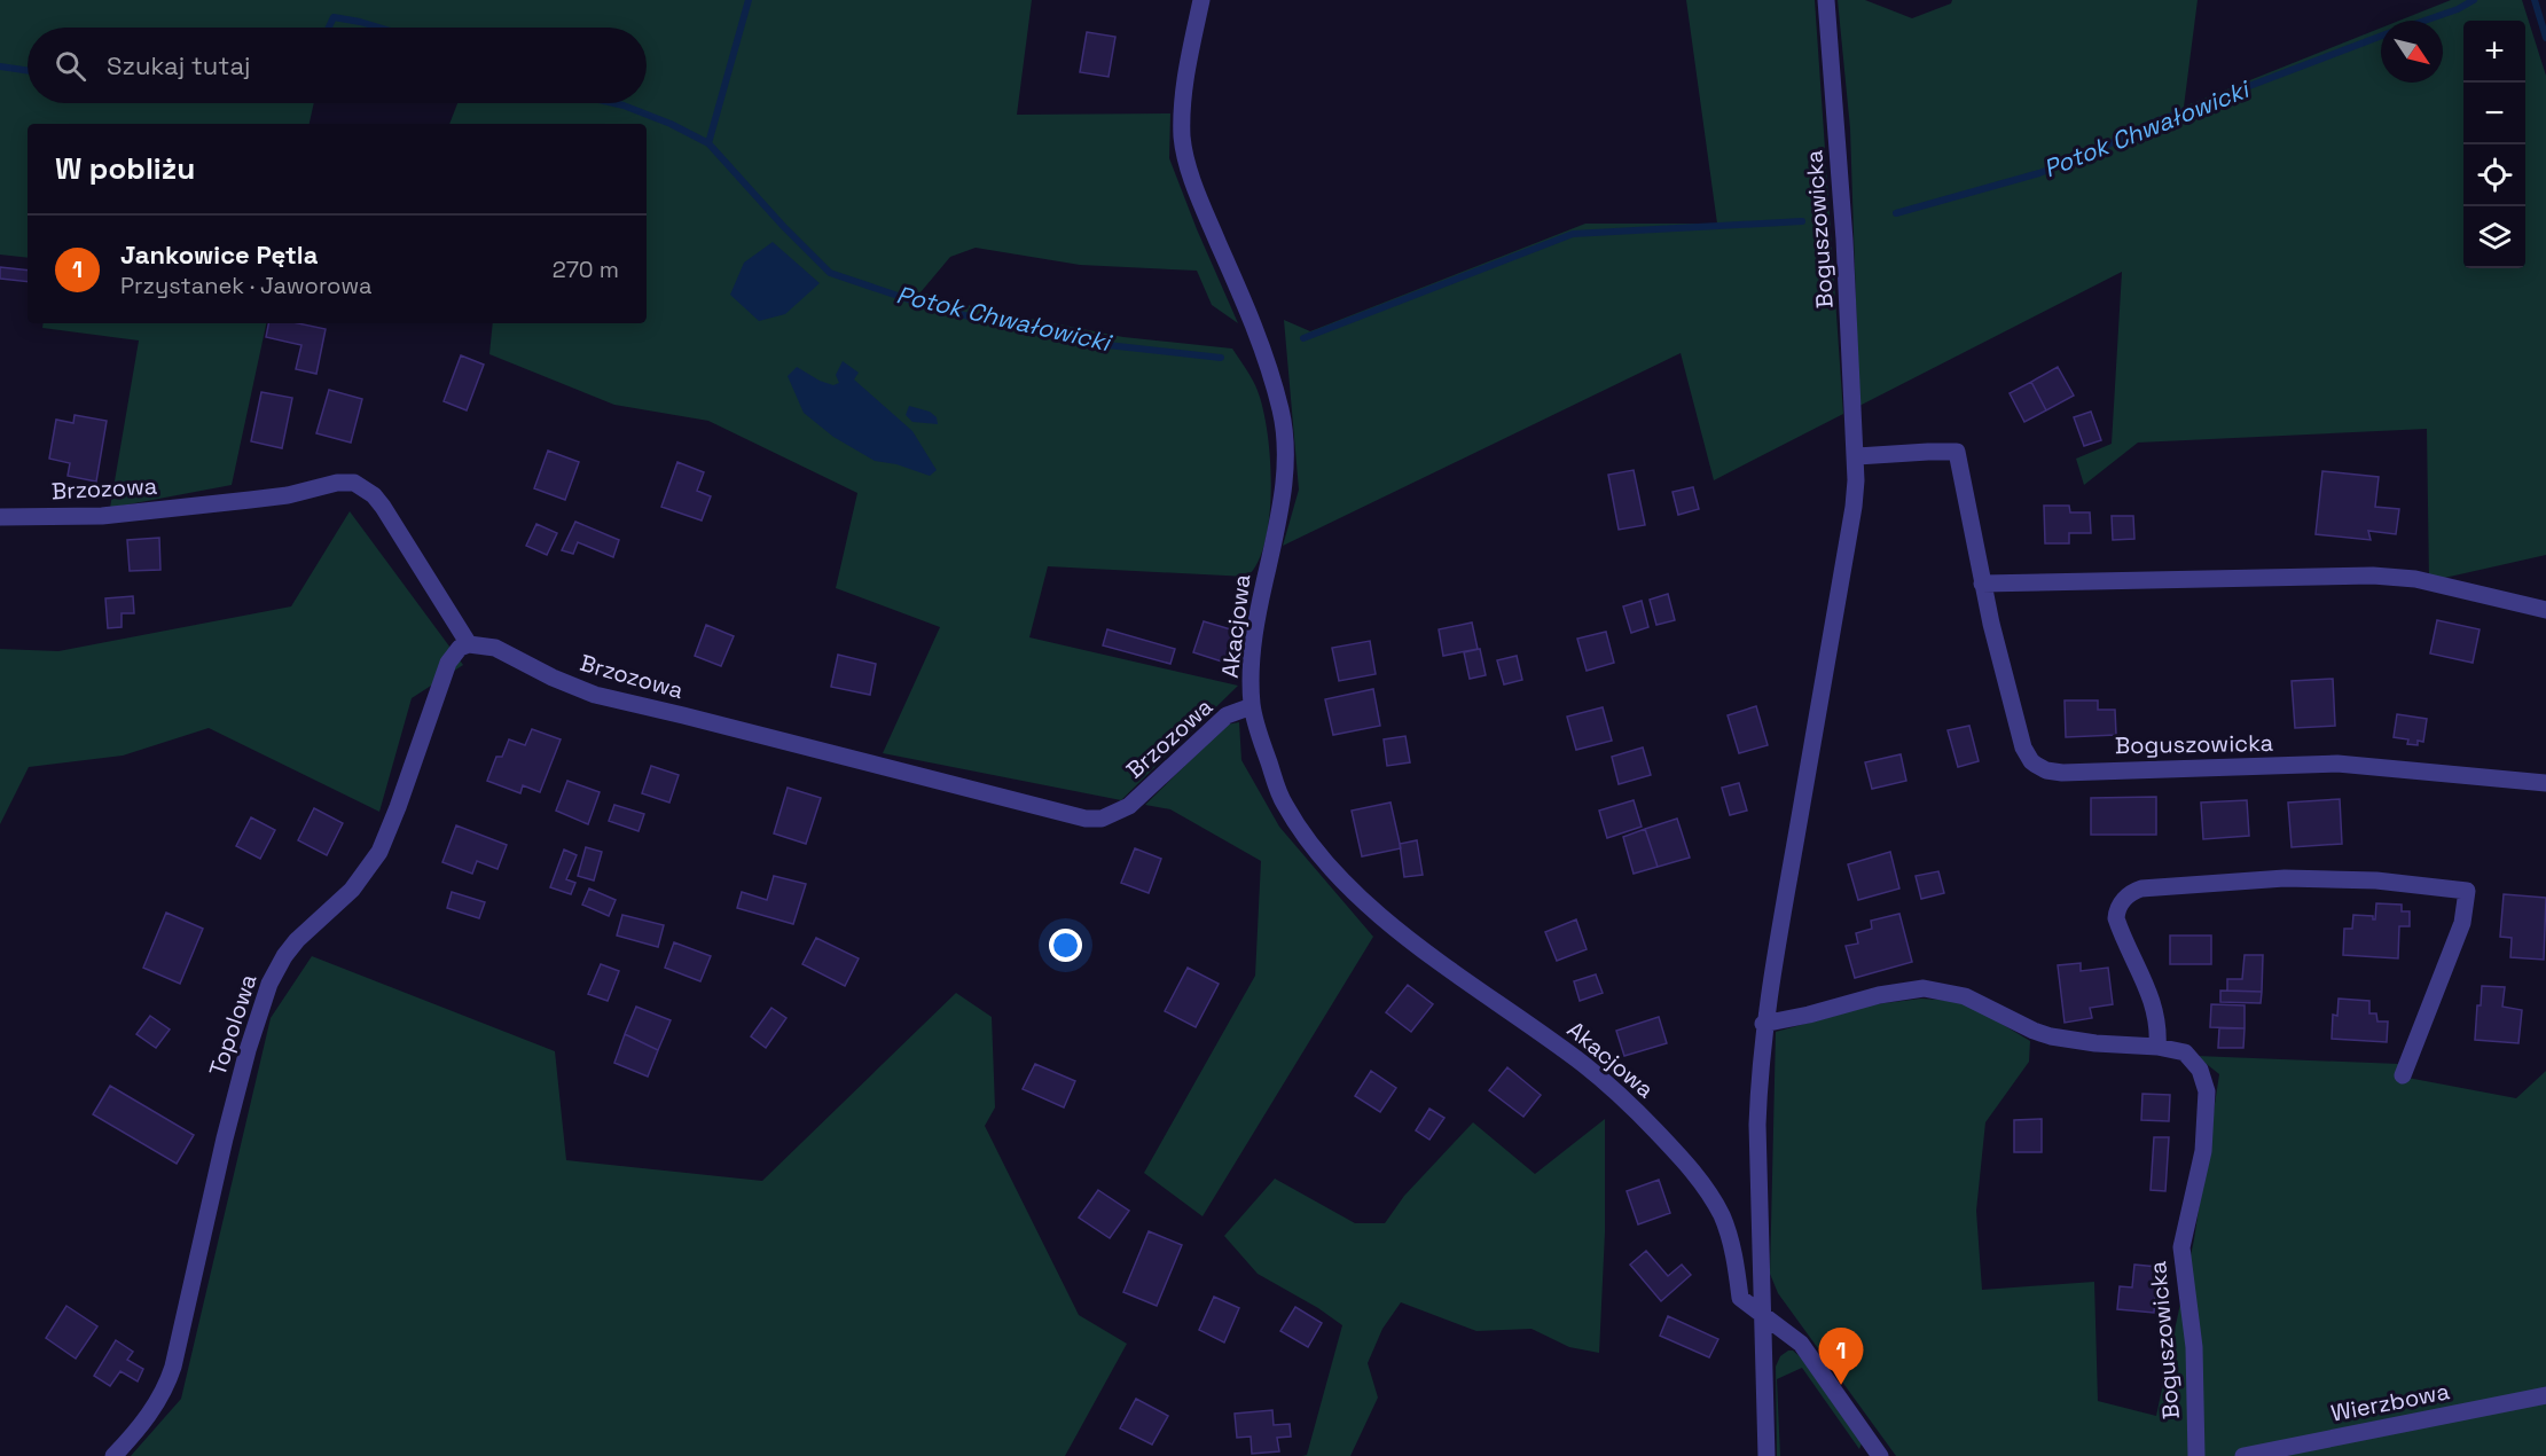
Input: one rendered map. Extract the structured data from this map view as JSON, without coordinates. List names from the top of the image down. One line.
{"streets":{"street":["Boguszowicka","Brzozowa","Akacjowa","Topolowa","Wierzbowa"]},"crossings":[["Boguszowicka","Akacjowa"],["Brzozowa","Akacjowa"],["Brzozowa","Topolowa"]],"water":["Potok Chwałowicki"],"north":"bottom right","page":{"map_buttons":["+","−"],"search":"Szukaj tutaj","heading":"W pobliżu","list":[{"mark":"1","name":"Jankowice Pętla","note":"Przystanek · Jaworowa","value":"270 m"}],"pins":"1"}}
